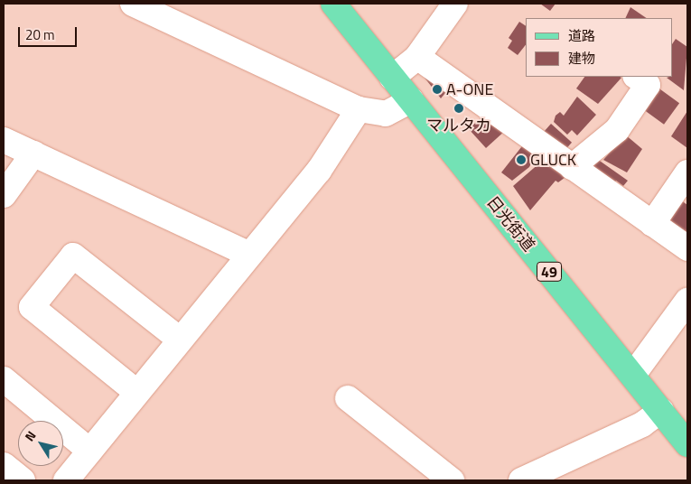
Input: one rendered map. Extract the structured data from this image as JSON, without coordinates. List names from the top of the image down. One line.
{"streets":{"main road":["日光街道","49"]},"places":["A-ONE","マルタカ","GLUCK"],"legend":["道路","建物"],"scale_bar":"20 m","north":"top left"}
